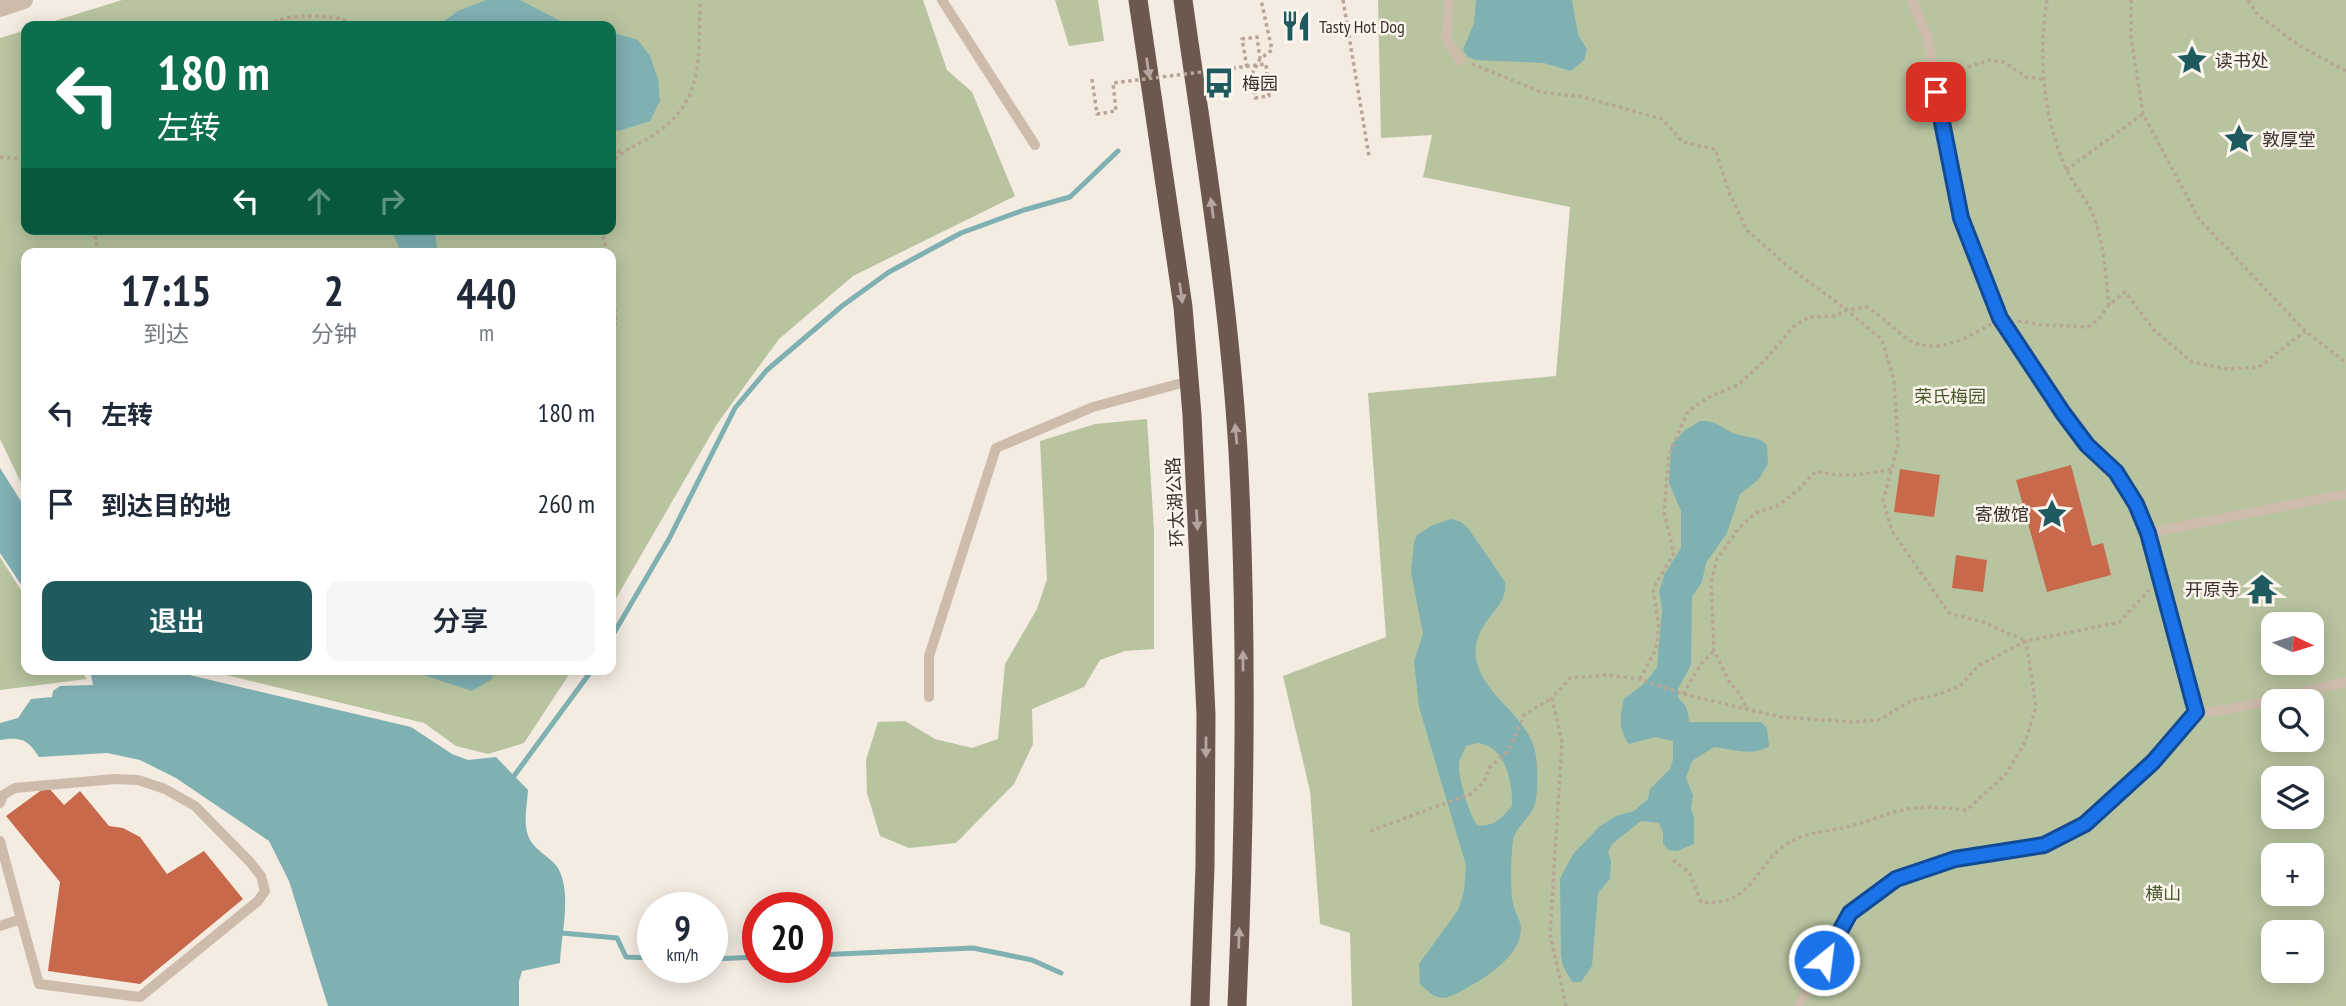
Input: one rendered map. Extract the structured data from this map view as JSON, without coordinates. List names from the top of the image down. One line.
{"streets":{"highway":["环太湖公路"]},"parks":["荣氏梅园","横山"],"places":{"restaurant":["Tasty Hot Dog"],"place":["读书处","敦厚堂","寄傲馆"],"bus stop":["梅园"],"temple":["开原寺"]},"north":"right","page":{"turn":["180 m","左转"],"eta":["17:15","到达","2","分钟","440","m"],"list":[{"name":"左转","value":"180 m"},{"name":"到达目的地","value":"260 m"}],"buttons":["退出","分享"],"map_buttons":["+","−"],"speed":"9 km/h","limit":"20"}}
